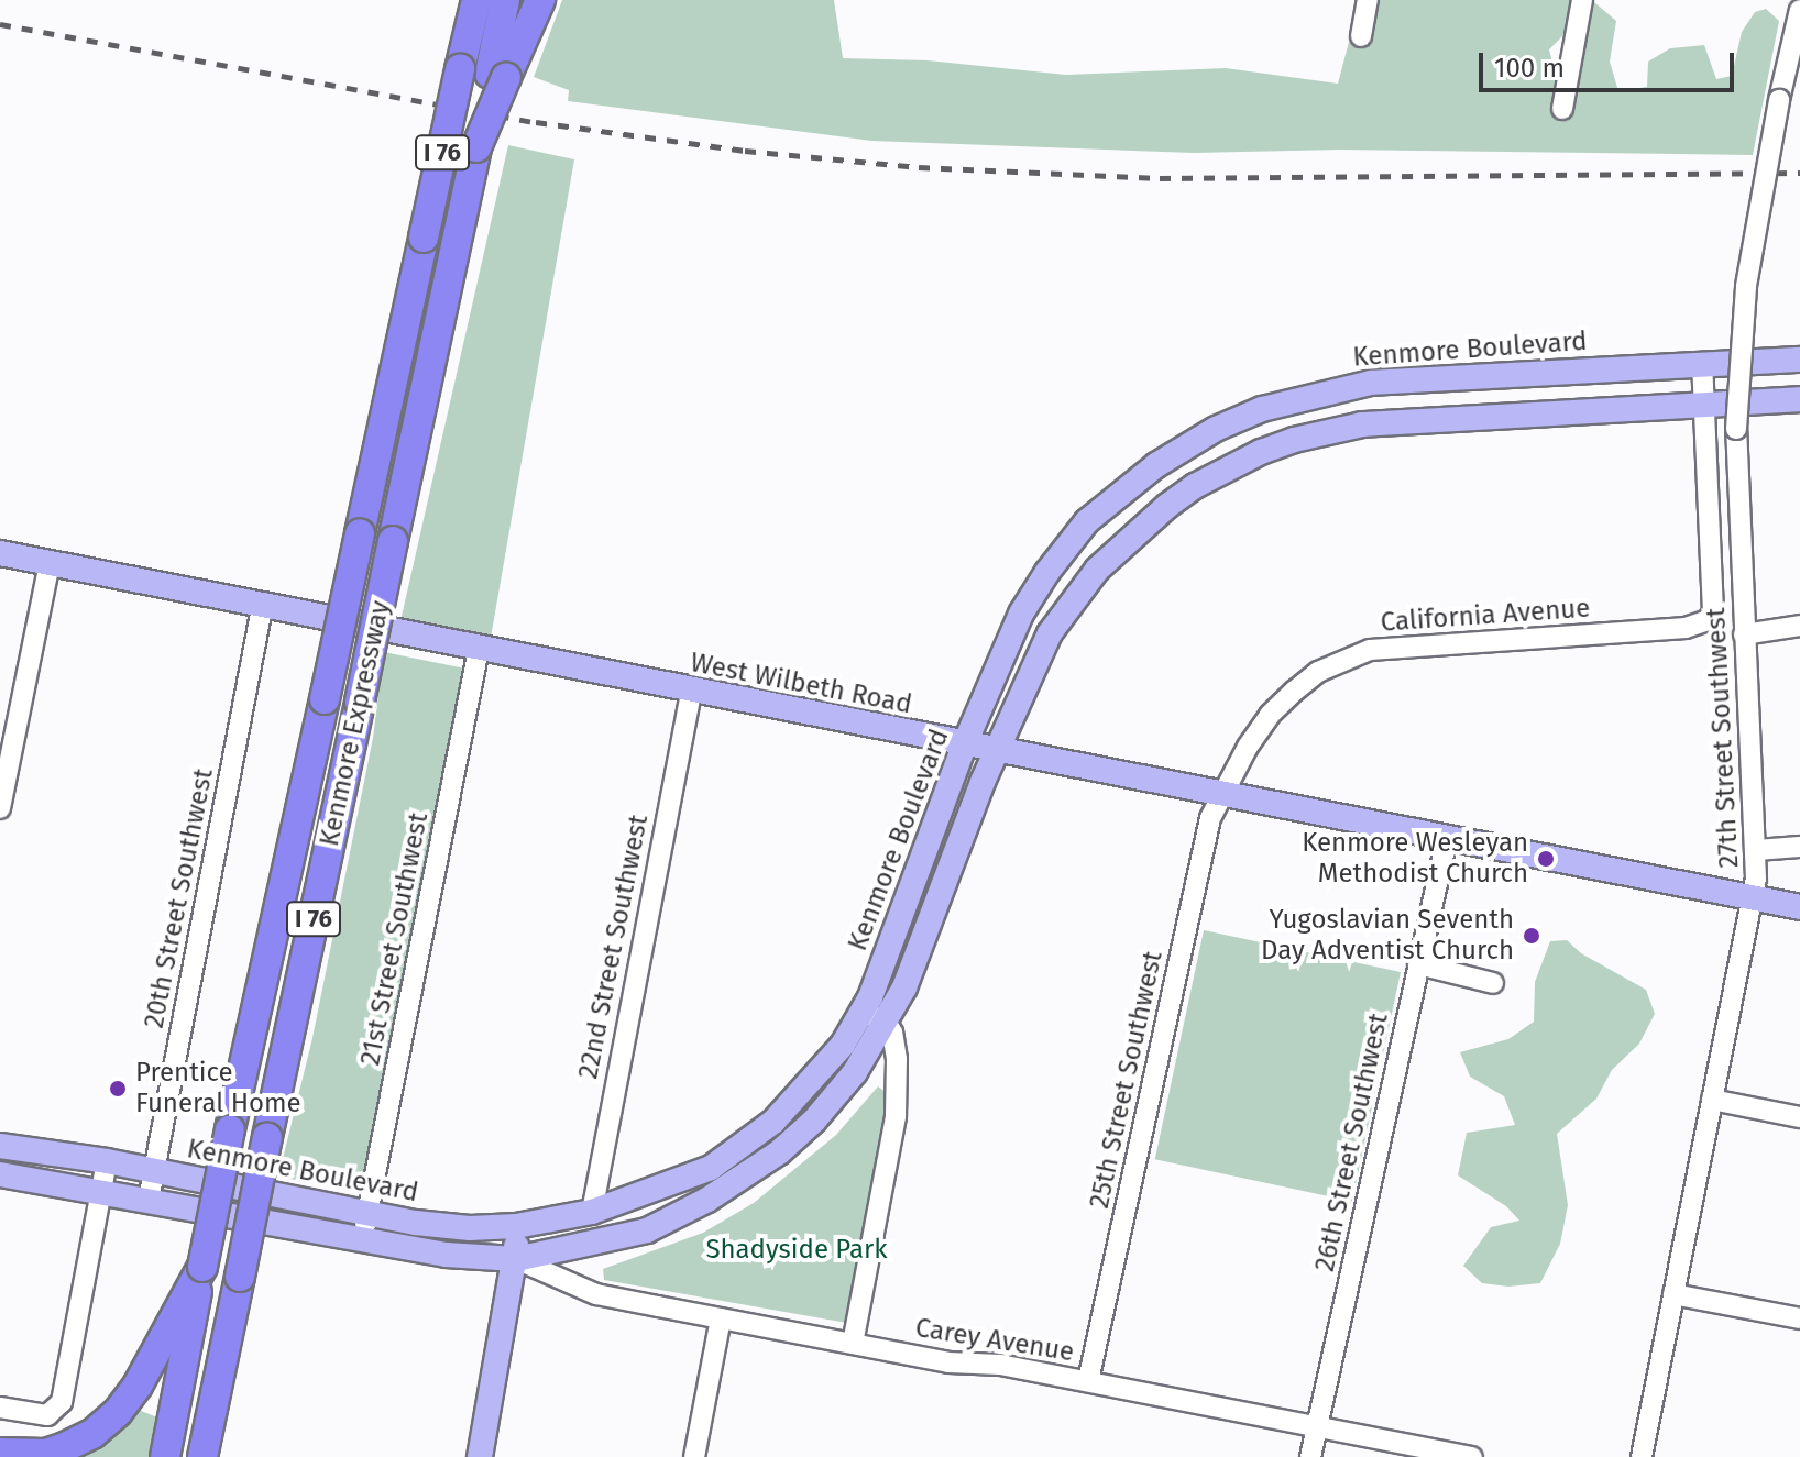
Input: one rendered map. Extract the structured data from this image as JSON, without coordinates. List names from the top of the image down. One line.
{"streets":{"highway":["I 76","Kenmore Expressway"],"main road":["Kenmore Boulevard","West Wilbeth Road"],"street":["California Avenue","27th Street Southwest","20th Street Southwest","21st Street Southwest","22nd Street Southwest","25th Street Southwest","26th Street Southwest","Carey Avenue"]},"crossings":[["Kenmore Boulevard","West Wilbeth Road"],["Kenmore Boulevard","27th Street Southwest"],["Kenmore Boulevard","20th Street Southwest"],["Kenmore Boulevard","21st Street Southwest"],["Kenmore Boulevard","22nd Street Southwest"],["California Avenue","West Wilbeth Road"],["California Avenue","27th Street Southwest"],["California Avenue","25th Street Southwest"],["West Wilbeth Road","27th Street Southwest"],["West Wilbeth Road","20th Street Southwest"],["West Wilbeth Road","21st Street Southwest"],["West Wilbeth Road","22nd Street Southwest"],["West Wilbeth Road","25th Street Southwest"],["West Wilbeth Road","26th Street Southwest"],["25th Street Southwest","Carey Avenue"],["26th Street Southwest","Carey Avenue"]],"parks":["Shadyside Park"],"places":["Kenmore Wesleyan Methodist Church","Yugoslavian Seventh Day Adventist Church","Prentice Funeral Home"],"scale_bar":"100 m"}
